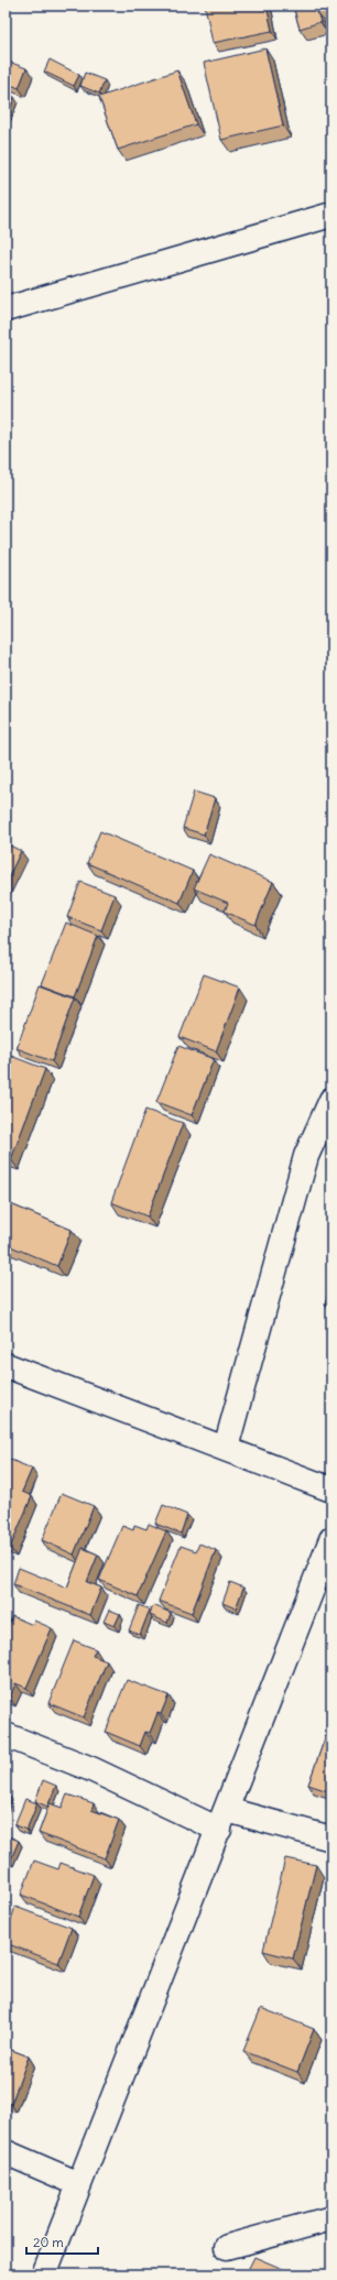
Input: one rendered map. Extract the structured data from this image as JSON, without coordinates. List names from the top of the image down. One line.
{"scale_bar":"20 m"}
